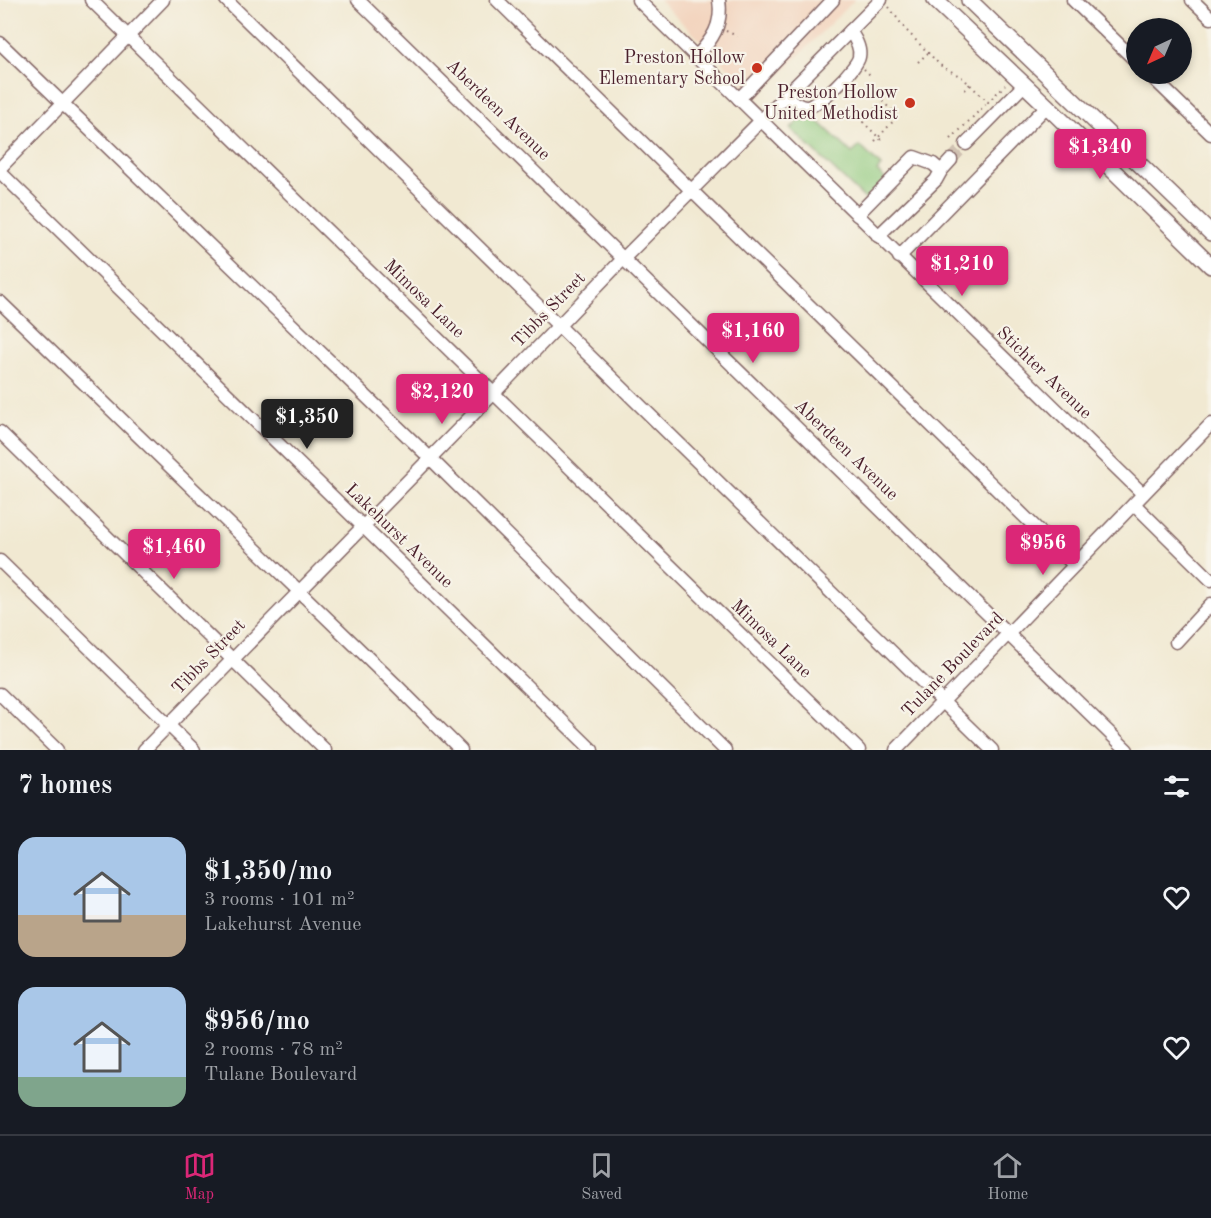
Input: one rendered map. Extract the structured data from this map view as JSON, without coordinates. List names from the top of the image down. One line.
{"streets":{"street":["Aberdeen Avenue","Mimosa Lane","Tibbs Street","Stichter Avenue","Lakehurst Avenue","Tulane Boulevard"]},"crossings":[["Aberdeen Avenue","Tibbs Street"],["Aberdeen Avenue","Tulane Boulevard"],["Mimosa Lane","Tibbs Street"],["Tibbs Street","Stichter Avenue"],["Tibbs Street","Lakehurst Avenue"],["Stichter Avenue","Tulane Boulevard"]],"places":["Preston Hollow Elementary School","Preston Hollow United Methodist"],"north":"bottom left","page":{"price":["$1,340","$1,210","$1,160","$2,120","$1,350","$956","$1,460"],"heading":"7 homes","list":[{"name":"$1,350/mo","note":"3 rooms · 101 m² · Lakehurst Avenue"},{"name":"$956/mo","note":"2 rooms · 78 m² · Tulane Boulevard"}],"tabs":["Map","Saved","Home"]}}
